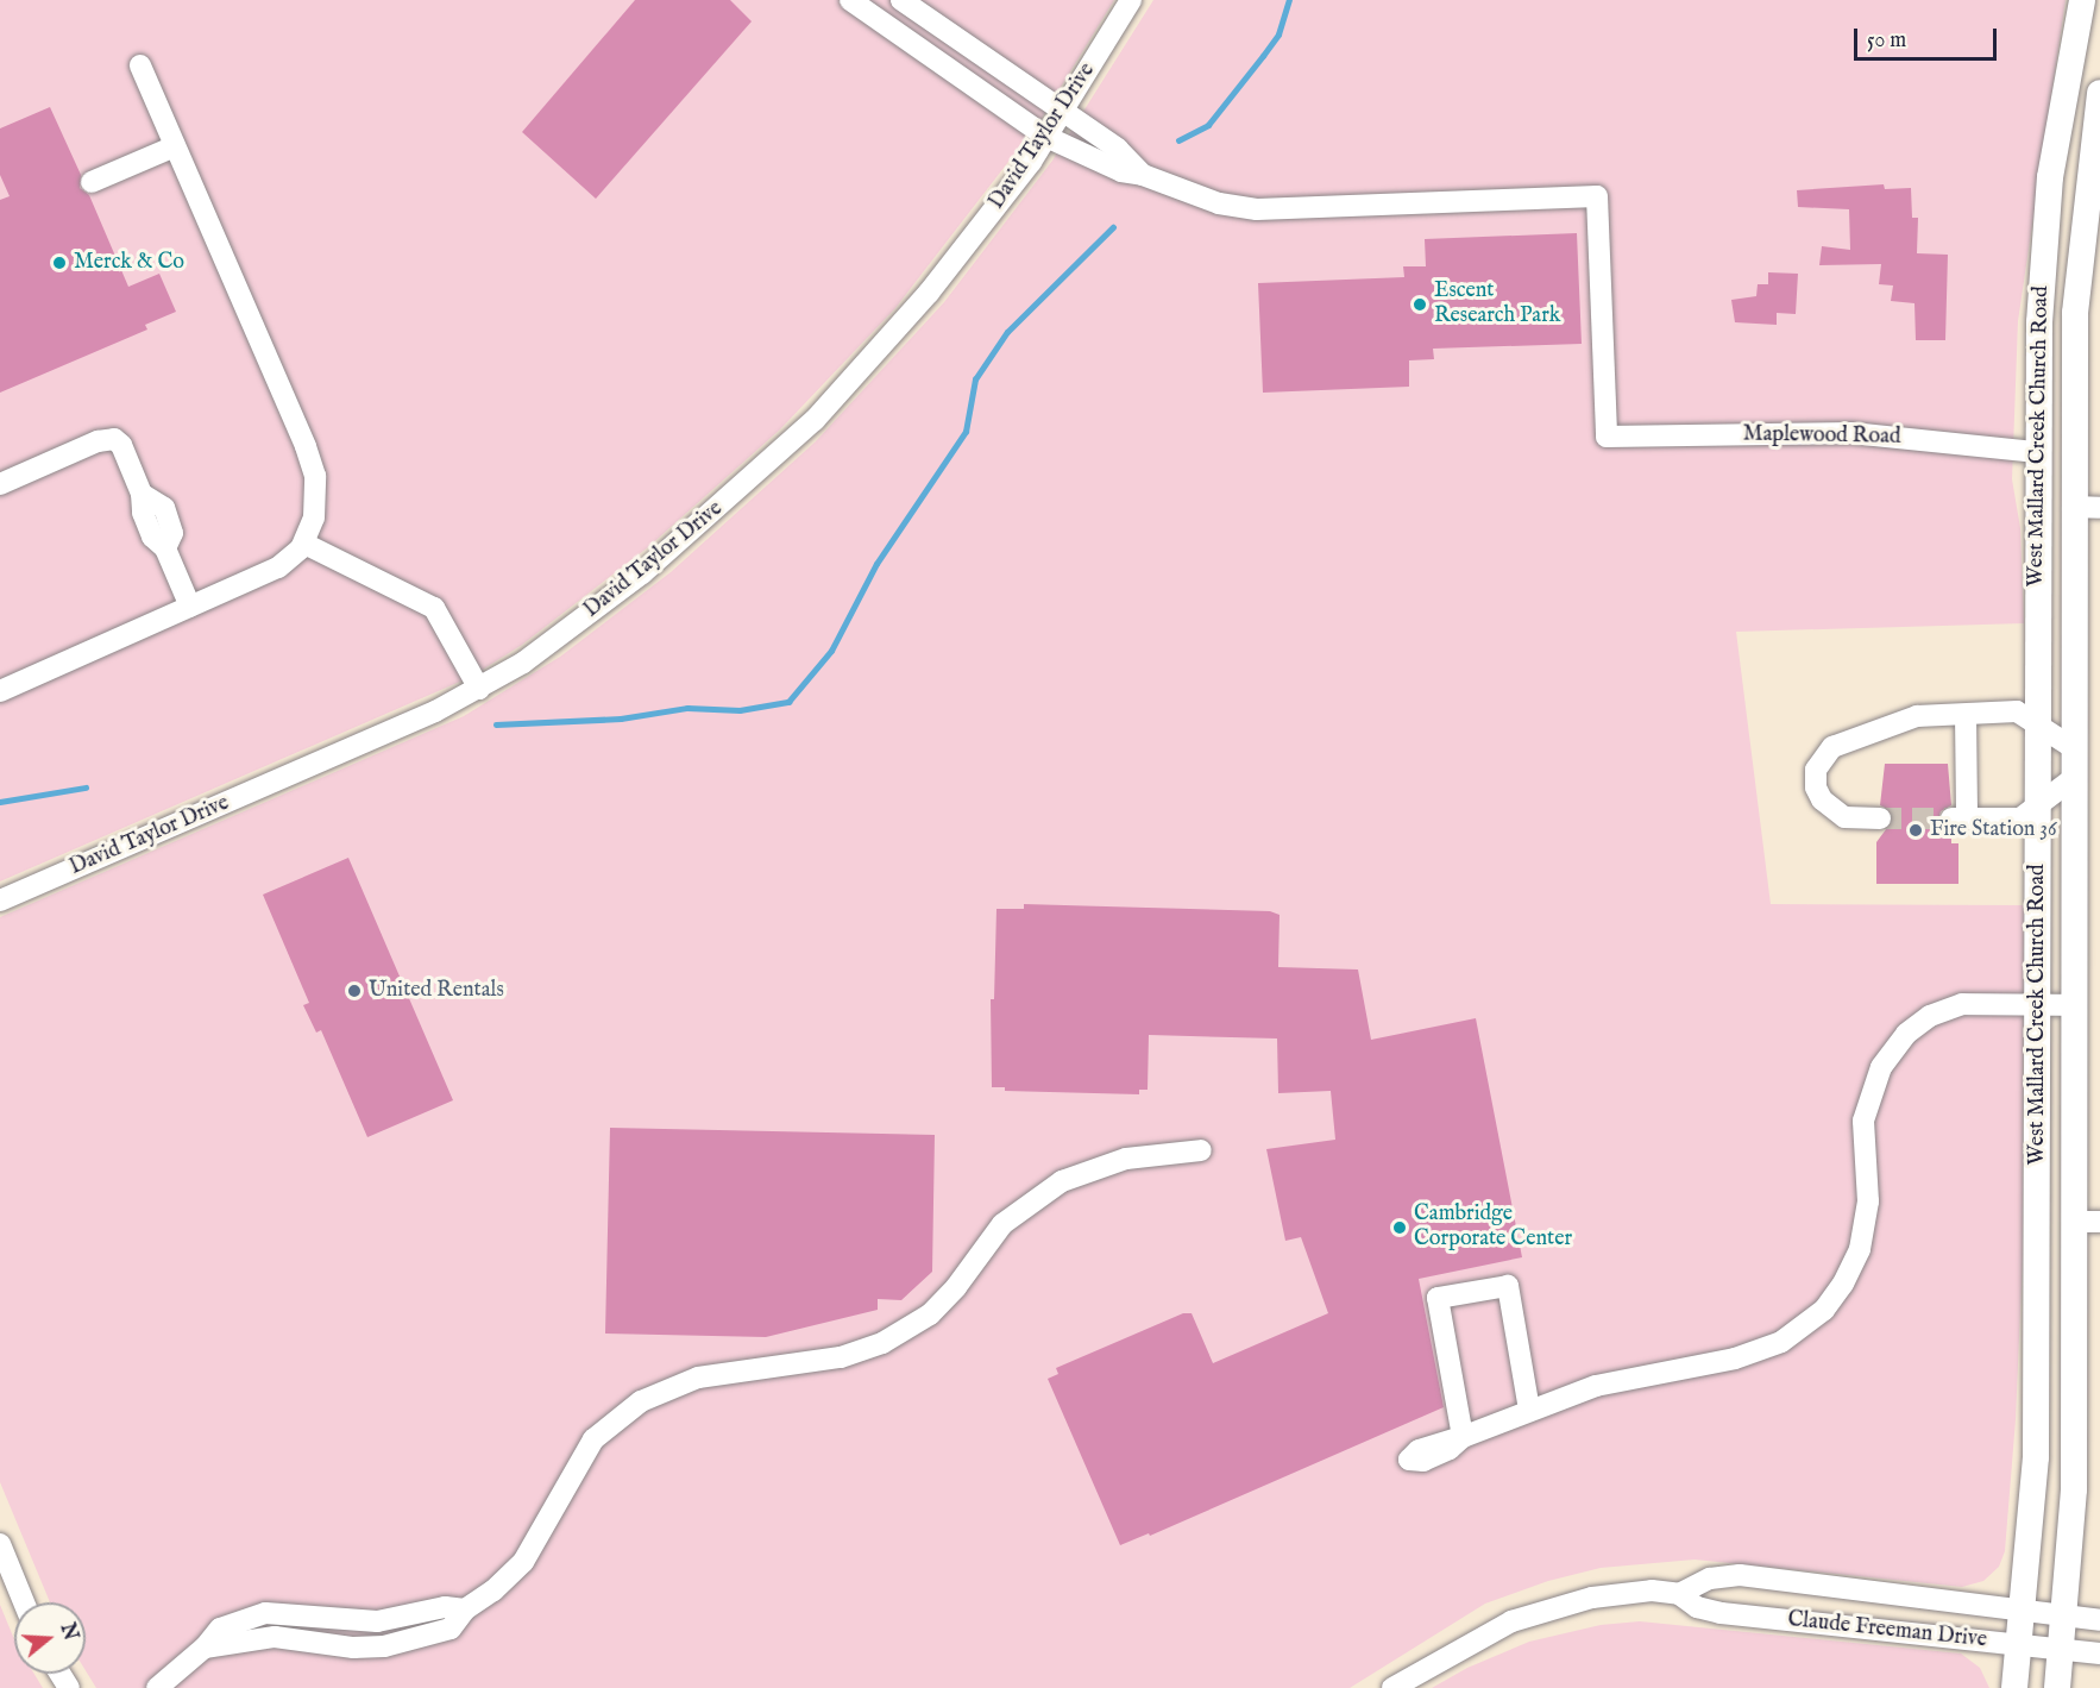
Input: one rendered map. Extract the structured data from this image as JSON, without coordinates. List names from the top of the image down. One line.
{"streets":{"main road":["West Mallard Creek Church Road"],"street":["David Taylor Drive","Maplewood Road","Claude Freeman Drive"]},"crossings":[["Maplewood Road","West Mallard Creek Church Road"],["West Mallard Creek Church Road","Claude Freeman Drive"]],"places":["Merck & Co","Escent Research Park","Fire Station 36","United Rentals","Cambridge Corporate Center"],"scale_bar":"50 m","north":"right"}
